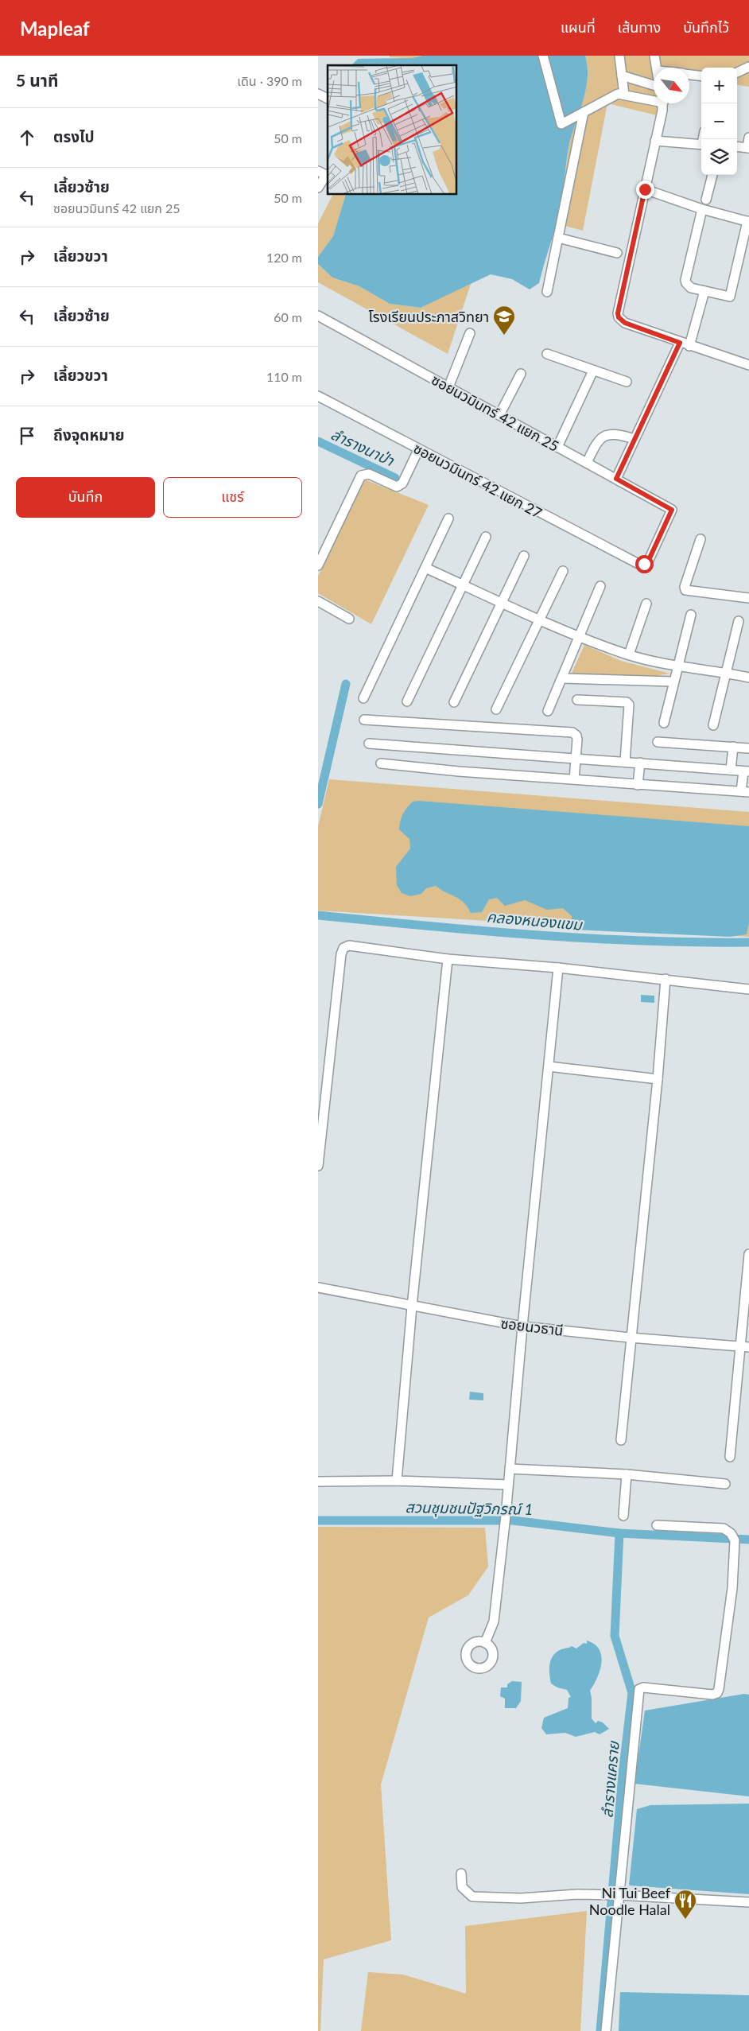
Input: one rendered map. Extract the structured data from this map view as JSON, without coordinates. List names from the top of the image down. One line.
{"streets":{"street":["ซอยนวมินทร์ 42 แยก 25","ซอยนวมินทร์ 42 แยก 27","ซอยนวธานี"]},"crossings":[["ซอยนวมินทร์ 42 แยก 25","ซอยนวมินทร์ 42 แยก 27"]],"water":["ลำรางนาป่า","คลองหนองแขม","สวนชุมชนปัฐวิกรณ์ 1","ลำรางแคราย"],"places":{"school or university":["โรงเรียนประภาสวิทยา"],"restaurant":["Ni Tui Beef Noodle Halal"]},"north":"bottom right","page":{"header":"Mapleaf","nav":["แผนที่","เส้นทาง","บันทึกไว้"],"heading":["5 นาที","เดิน · 390 m"],"map_buttons":["+","−"],"list":[["ตรงไป","50 m"],["เลี้ยวซ้าย","ซอยนวมินทร์ 42 แยก 25","50 m"],["เลี้ยวขวา","120 m"],["เลี้ยวซ้าย","60 m"],["เลี้ยวขวา","110 m"],"ถึงจุดหมาย"],"buttons":["บันทึก","แชร์"]}}
